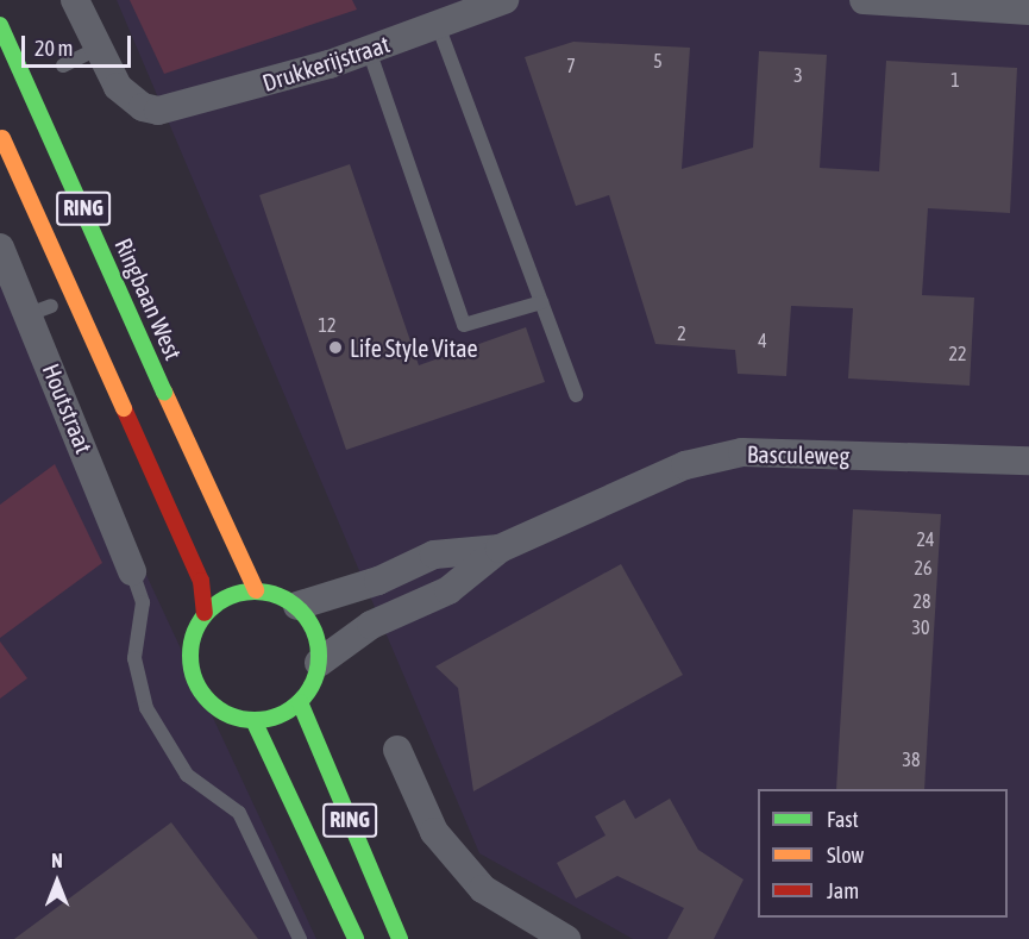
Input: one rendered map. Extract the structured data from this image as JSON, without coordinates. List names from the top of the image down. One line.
{"streets":{"main road":["RING","Ringbaan West"],"street":["Drukkerijstraat","Houtstraat","Basculeweg"]},"crossings":[["RING","Ringbaan West"],["RING","Basculeweg"],["Ringbaan West","Basculeweg"]],"places":["Life Style Vitae"],"house_numbers":["5","7","3","1","12","2","4","22","24","26","28","30","38"],"legend":["Fast","Slow","Jam"],"scale_bar":"20 m","north":"top"}
